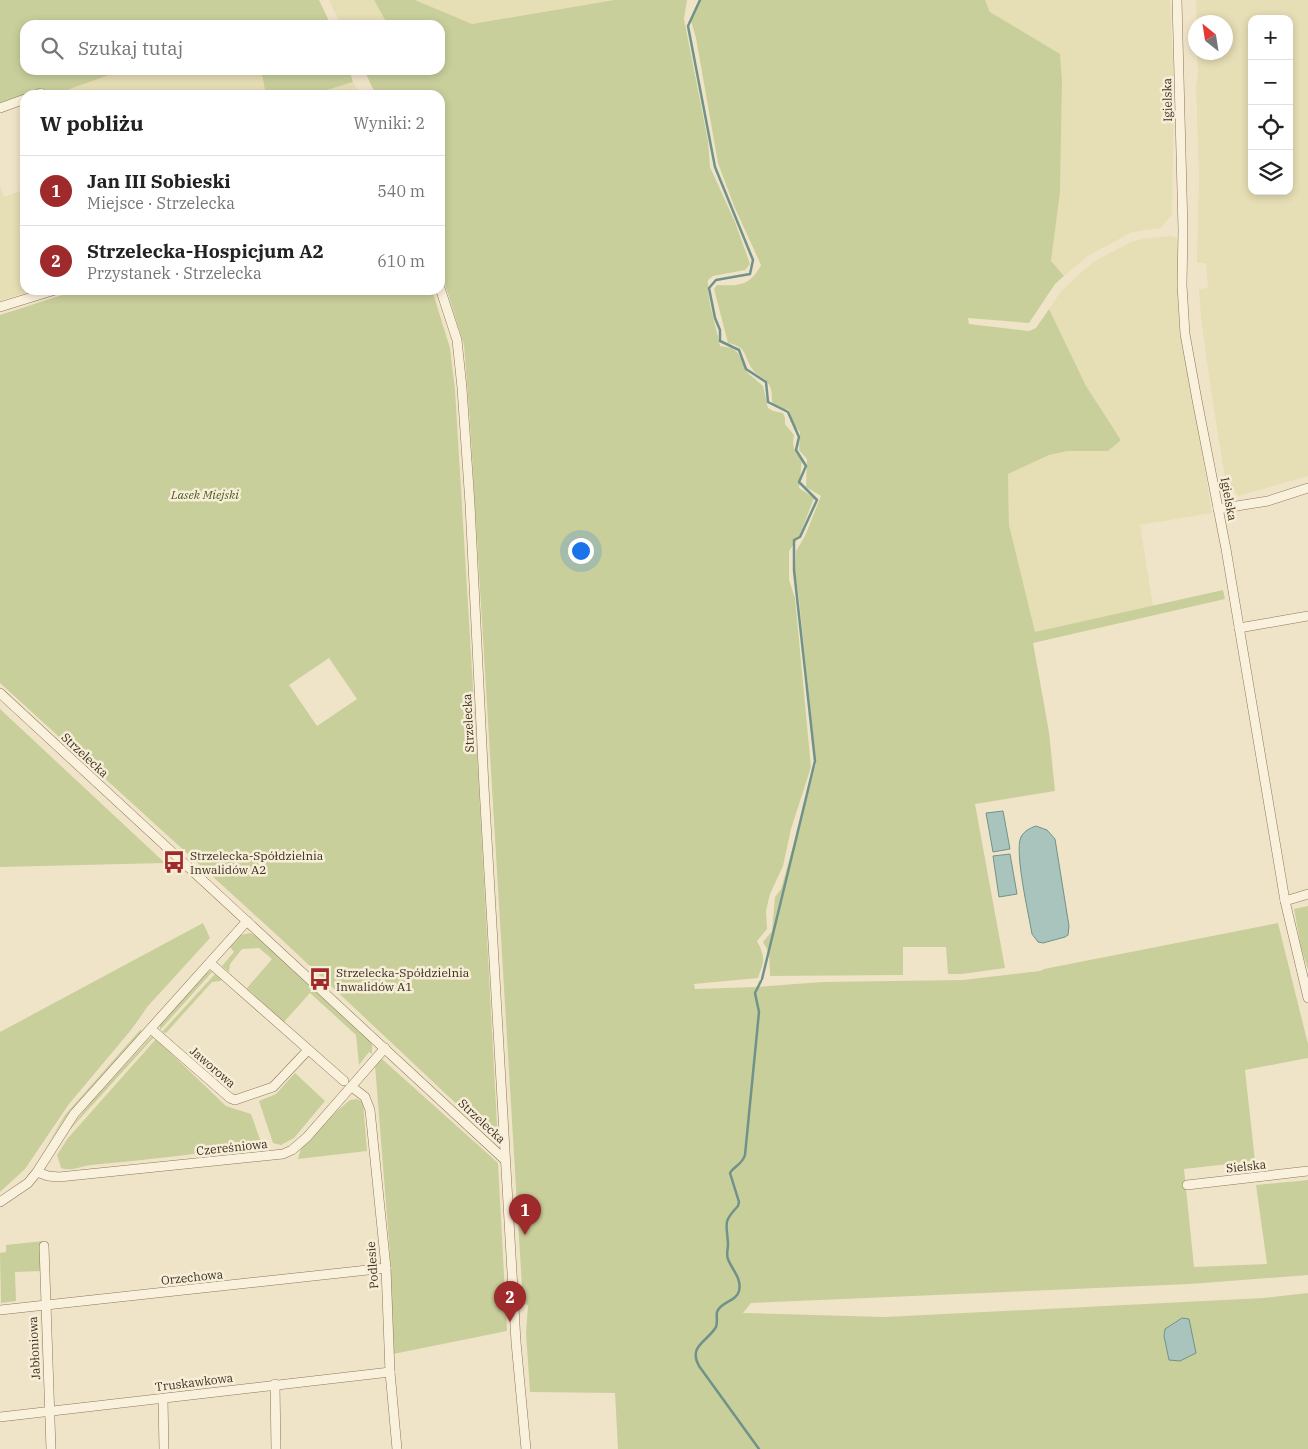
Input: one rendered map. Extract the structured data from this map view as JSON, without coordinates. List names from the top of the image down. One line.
{"streets":{"street":["Igielska","Strzelecka","Jaworowa","Czereśniowa","Sielska","Podlesie","Orzechowa","Jabłoniowa","Truskawkowa"]},"crossings":[["Strzelecka","Czereśniowa"],["Czereśniowa","Podlesie"],["Podlesie","Orzechowa"],["Podlesie","Truskawkowa"],["Orzechowa","Jabłoniowa"],["Jabłoniowa","Truskawkowa"]],"parks":["Lasek Miejski"],"places":{"bus stop":["Strzelecka-Spółdzielnia Inwalidów A2","Strzelecka-Spółdzielnia Inwalidów A1"]},"north":"top left","page":{"map_buttons":["+","−"],"search":"Szukaj tutaj","heading":["W pobliżu","Wyniki: 2"],"list":[{"mark":"1","name":"Jan III Sobieski","note":"Miejsce · Strzelecka","value":"540 m"},{"mark":"2","name":"Strzelecka-Hospicjum A2","note":"Przystanek · Strzelecka","value":"610 m"}],"pins":["1","2"]}}
